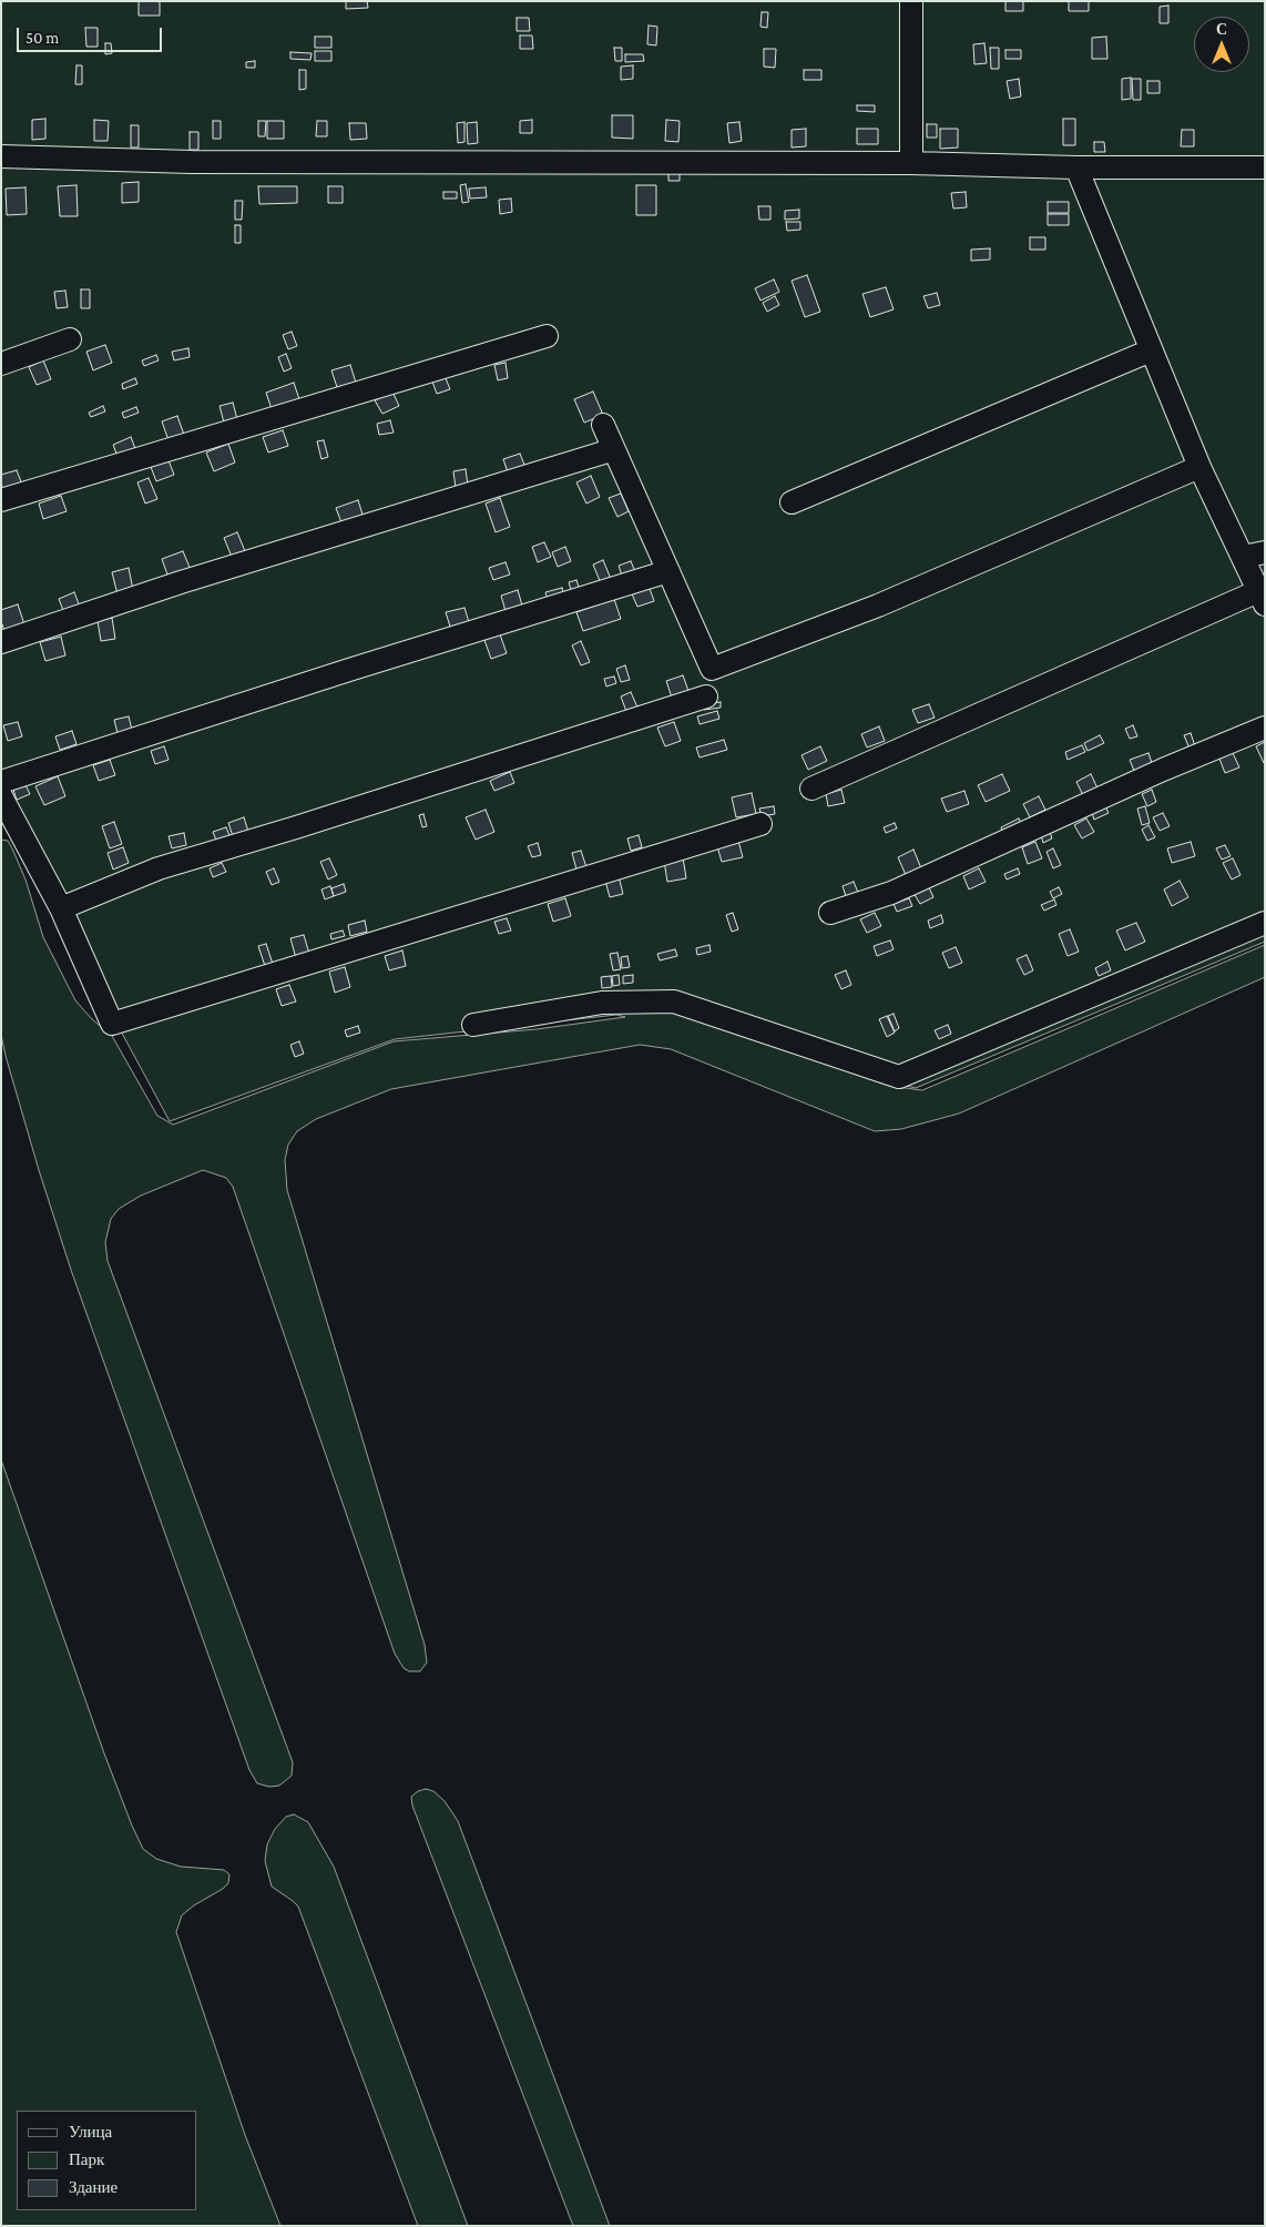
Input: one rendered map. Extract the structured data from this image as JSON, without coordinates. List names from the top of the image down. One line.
{"legend":["Улица","Парк","Здание"],"scale_bar":"50 m","north":"top"}
